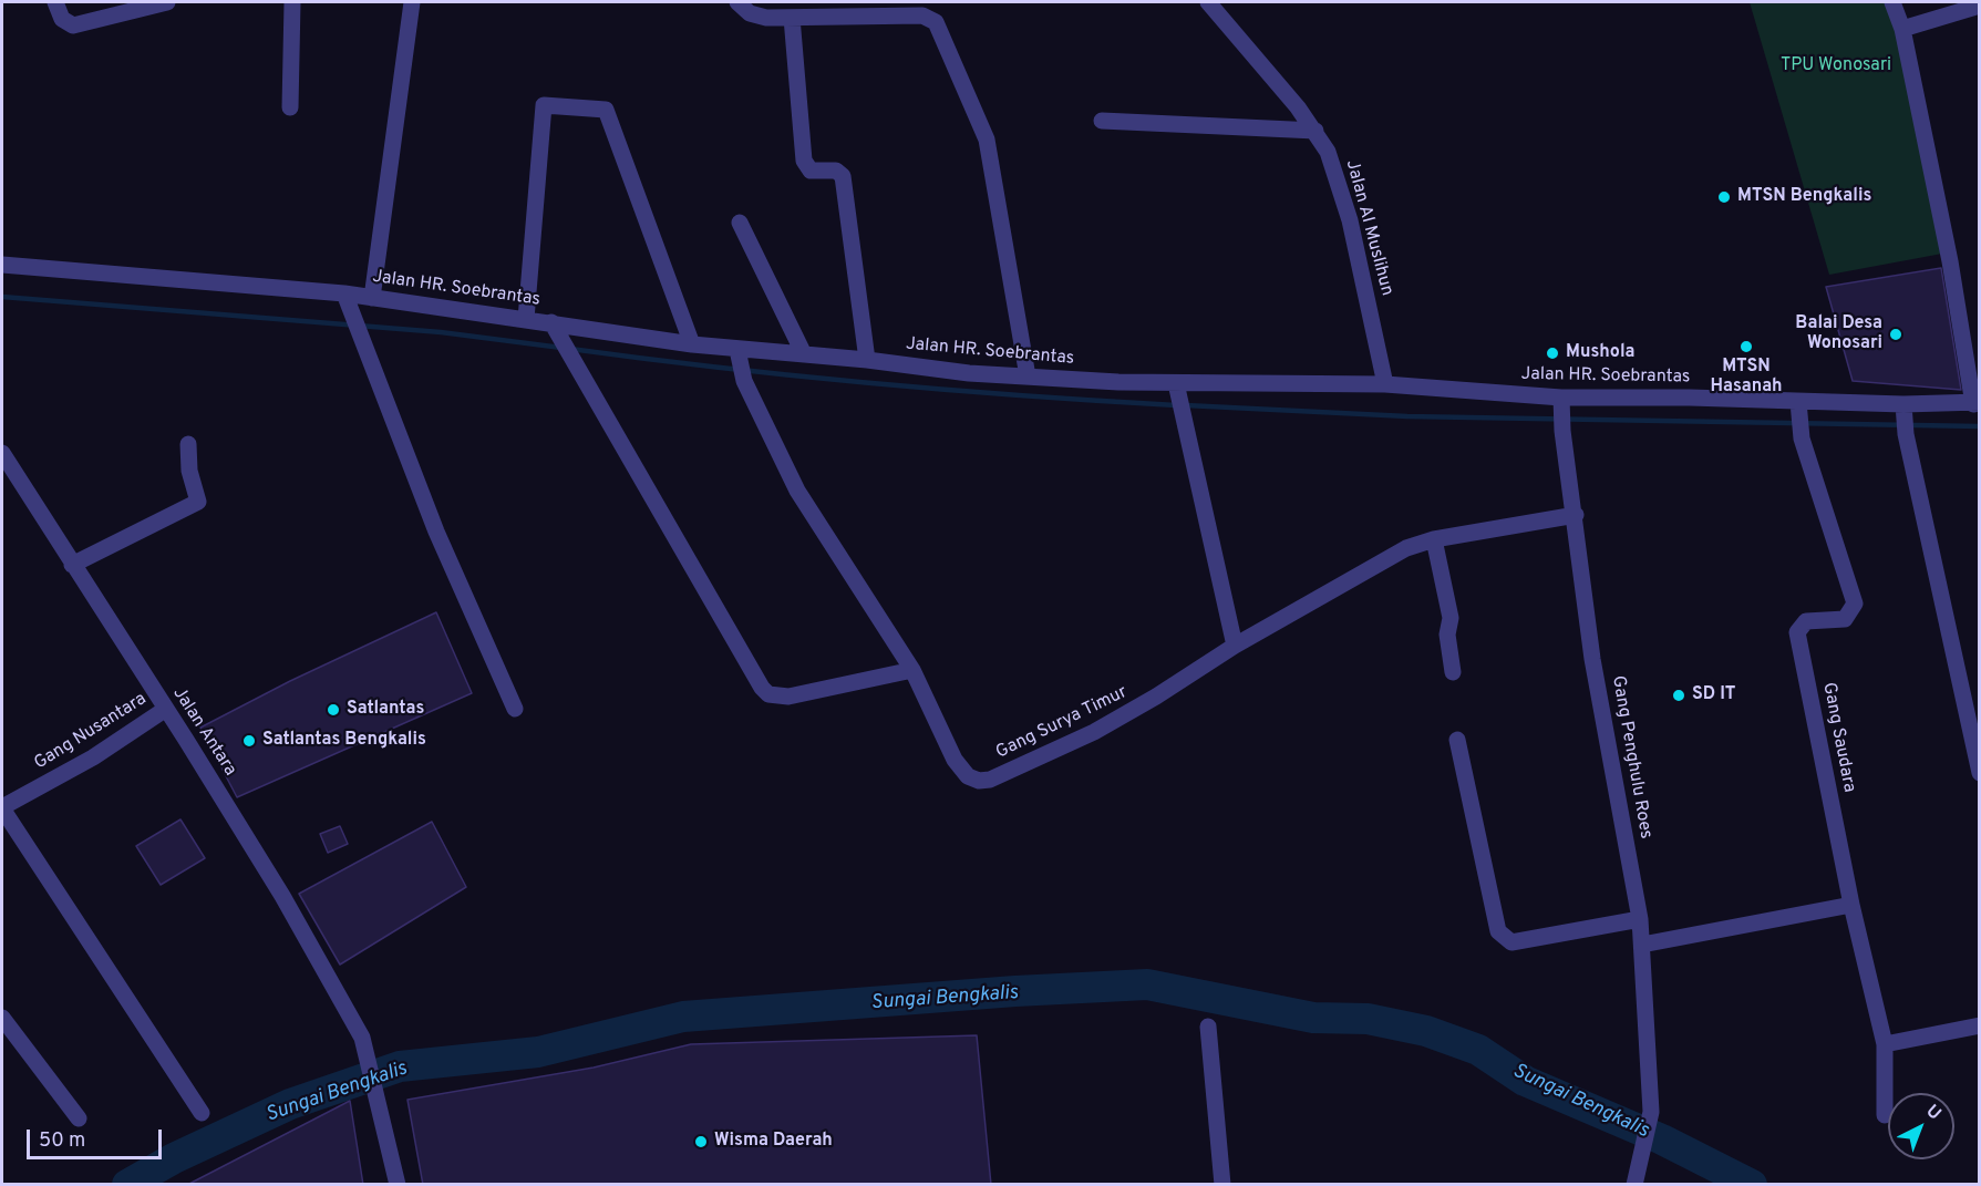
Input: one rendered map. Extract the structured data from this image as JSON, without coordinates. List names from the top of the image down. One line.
{"streets":{"street":["Jalan Al Muslihun","Jalan HR. Soebrantas","Gang Surya Timur","Gang Nusantara","Jalan Antara","Gang Saudara","Gang Penghulu Roes"]},"crossings":[["Jalan Al Muslihun","Jalan HR. Soebrantas"],["Jalan HR. Soebrantas","Gang Surya Timur"],["Jalan HR. Soebrantas","Gang Saudara"],["Jalan HR. Soebrantas","Gang Penghulu Roes"],["Gang Surya Timur","Gang Penghulu Roes"],["Gang Nusantara","Jalan Antara"]],"water":["Sungai Bengkalis"],"parks":["TPU Wonosari"],"places":["MTSN Bengkalis","Balai Desa Wonosari","MTSN Hasanah","Mushola","SD IT","Satlantas","Satlantas Bengkalis","Wisma Daerah"],"scale_bar":"50 m","north":"top right"}
